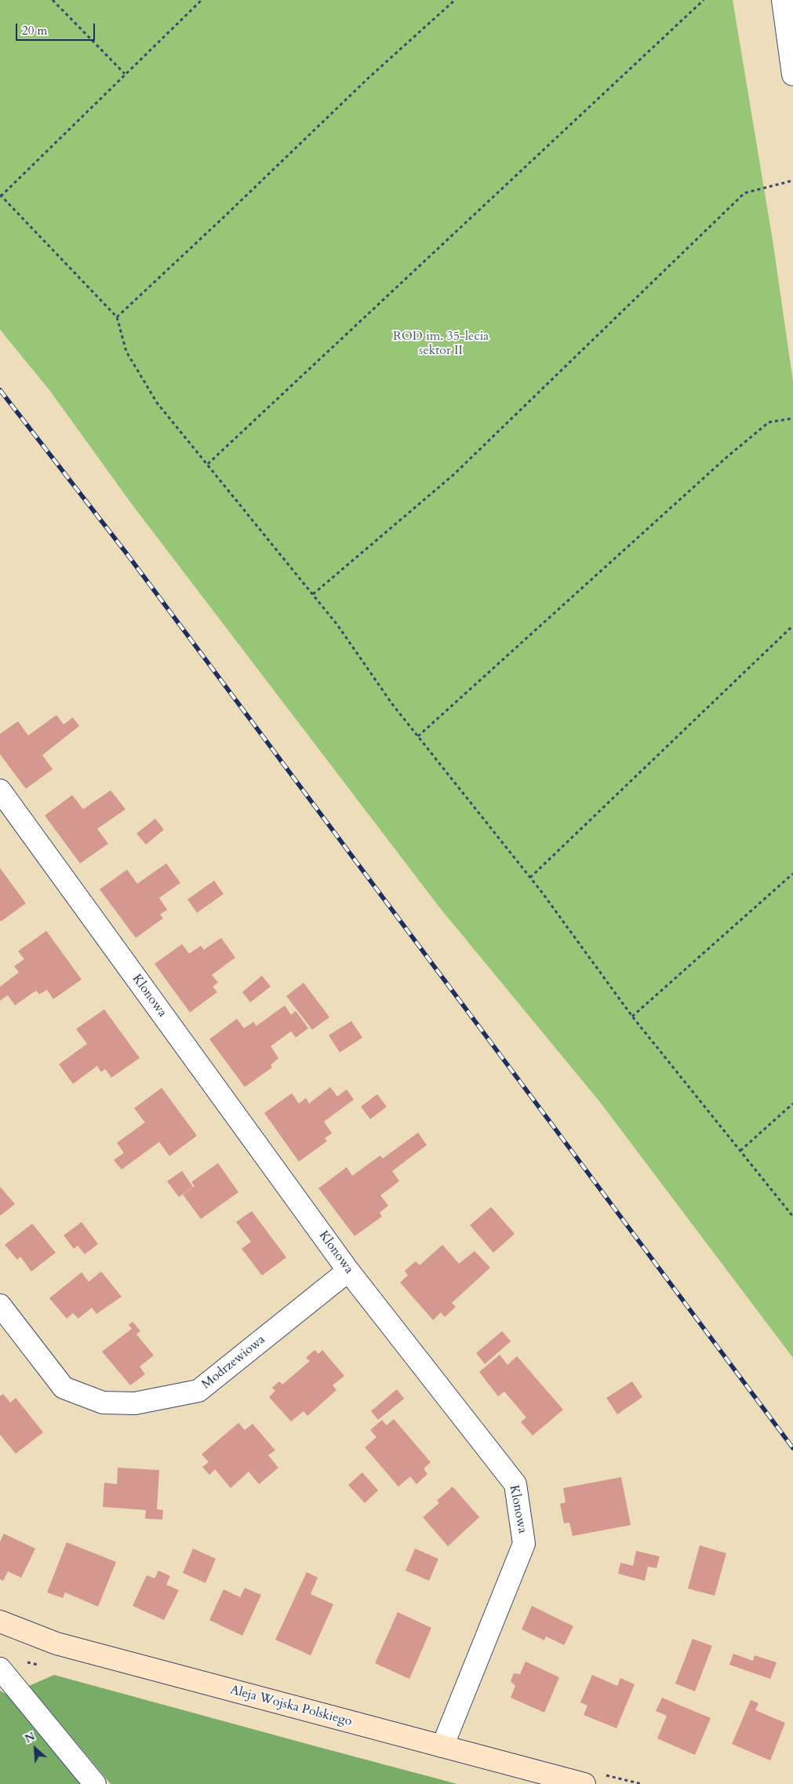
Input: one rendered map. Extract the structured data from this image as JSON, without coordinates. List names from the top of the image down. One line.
{"streets":{"street":["Klonowa","Modrzewiowa","Aleja Wojska Polskiego"]},"crossings":[["Klonowa","Modrzewiowa"],["Klonowa","Aleja Wojska Polskiego"]],"parks":["ROD im. 35-lecia sektor II"],"scale_bar":"20 m","north":"top left"}
